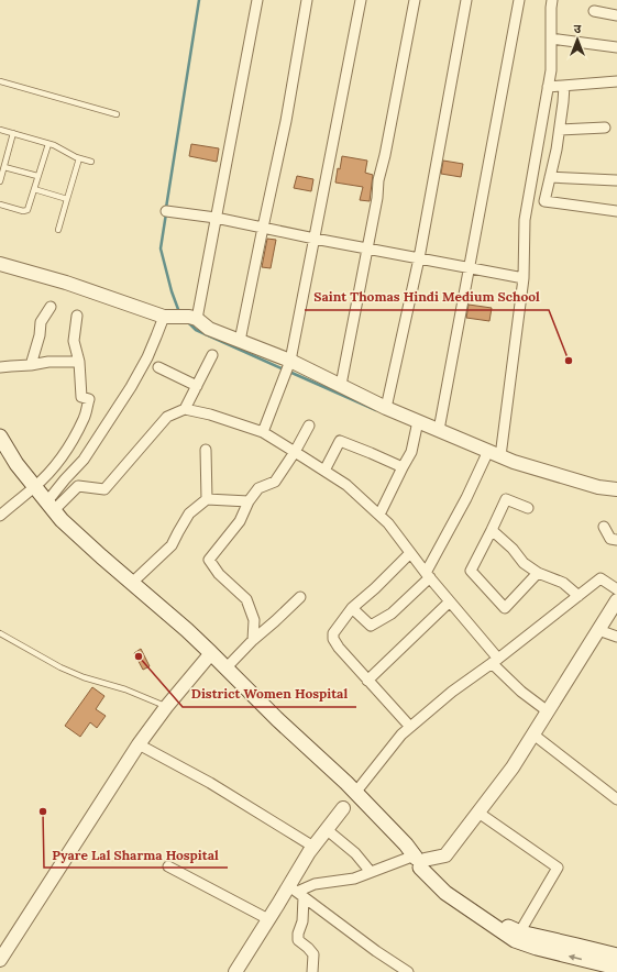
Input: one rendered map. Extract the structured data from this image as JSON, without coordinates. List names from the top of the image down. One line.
{"places":["Saint Thomas Hindi Medium School","District Women Hospital","Pyare Lal Sharma Hospital"],"north":"top"}
